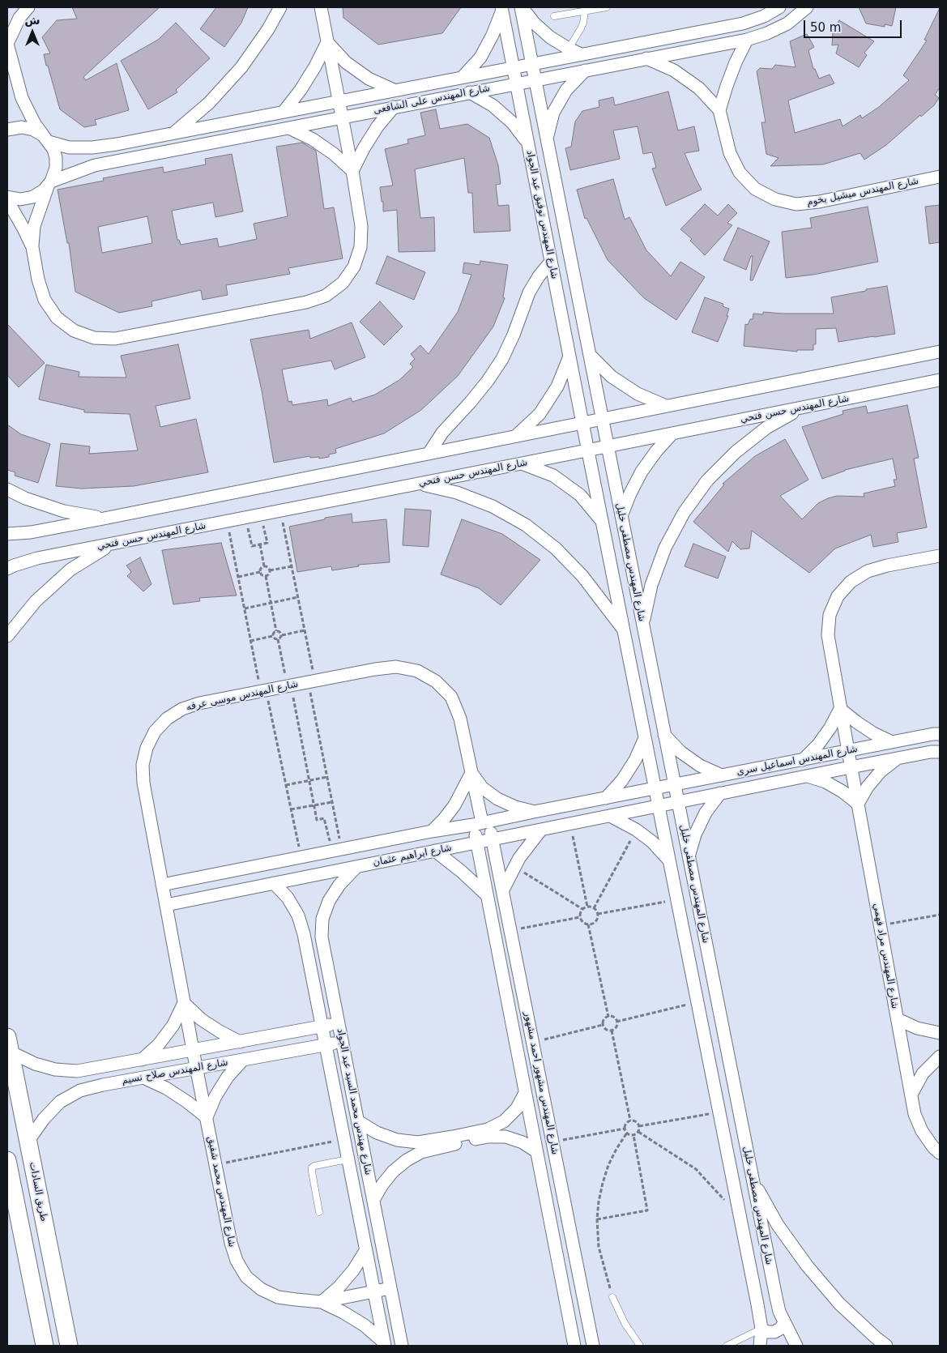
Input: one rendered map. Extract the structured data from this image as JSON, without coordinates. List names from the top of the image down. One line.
{"streets":{"main road":["طريق السادات"],"street":["شارع المهندس على الشافعى","شارع المهندس ميشيل بخوم","شارع المهندس توفيق عبد الجواد","شارع المهندس حسن فتحي","شارع المهندس مصطفى خليل","شارع المهندس موسى عرفه","شارع المهندس اسماعيل سرى","شارع ابراهيم عثمان","شارع المهندس مراد فهمي","شارع المهندس صلاح نسيم","شارع المهندس مشهور احمد مشهور","شارع مهندس محمد السيد عبد الجواد","شارع المهندس محمد شفيق"]},"crossings":[["شارع المهندس على الشافعى","شارع المهندس ميشيل بخوم"],["شارع المهندس على الشافعى","شارع المهندس توفيق عبد الجواد"],["شارع المهندس توفيق عبد الجواد","شارع المهندس مصطفى خليل"],["شارع المهندس حسن فتحي","شارع المهندس مصطفى خليل"],["شارع المهندس مصطفى خليل","شارع المهندس اسماعيل سرى"],["شارع المهندس مصطفى خليل","شارع ابراهيم عثمان"],["شارع المهندس موسى عرفه","شارع ابراهيم عثمان"],["شارع المهندس موسى عرفه","شارع المهندس صلاح نسيم"],["شارع المهندس موسى عرفه","شارع المهندس مشهور احمد مشهور"],["شارع المهندس موسى عرفه","شارع المهندس محمد شفيق"],["شارع المهندس اسماعيل سرى","شارع ابراهيم عثمان"],["شارع المهندس اسماعيل سرى","شارع المهندس مراد فهمي"],["شارع ابراهيم عثمان","شارع المهندس مشهور احمد مشهور"],["شارع ابراهيم عثمان","شارع مهندس محمد السيد عبد الجواد"],["شارع المهندس صلاح نسيم","شارع مهندس محمد السيد عبد الجواد"],["شارع المهندس صلاح نسيم","طريق السادات"],["شارع المهندس صلاح نسيم","شارع المهندس محمد شفيق"],["شارع مهندس محمد السيد عبد الجواد","شارع المهندس محمد شفيق"]],"scale_bar":"50 m","north":"top"}
